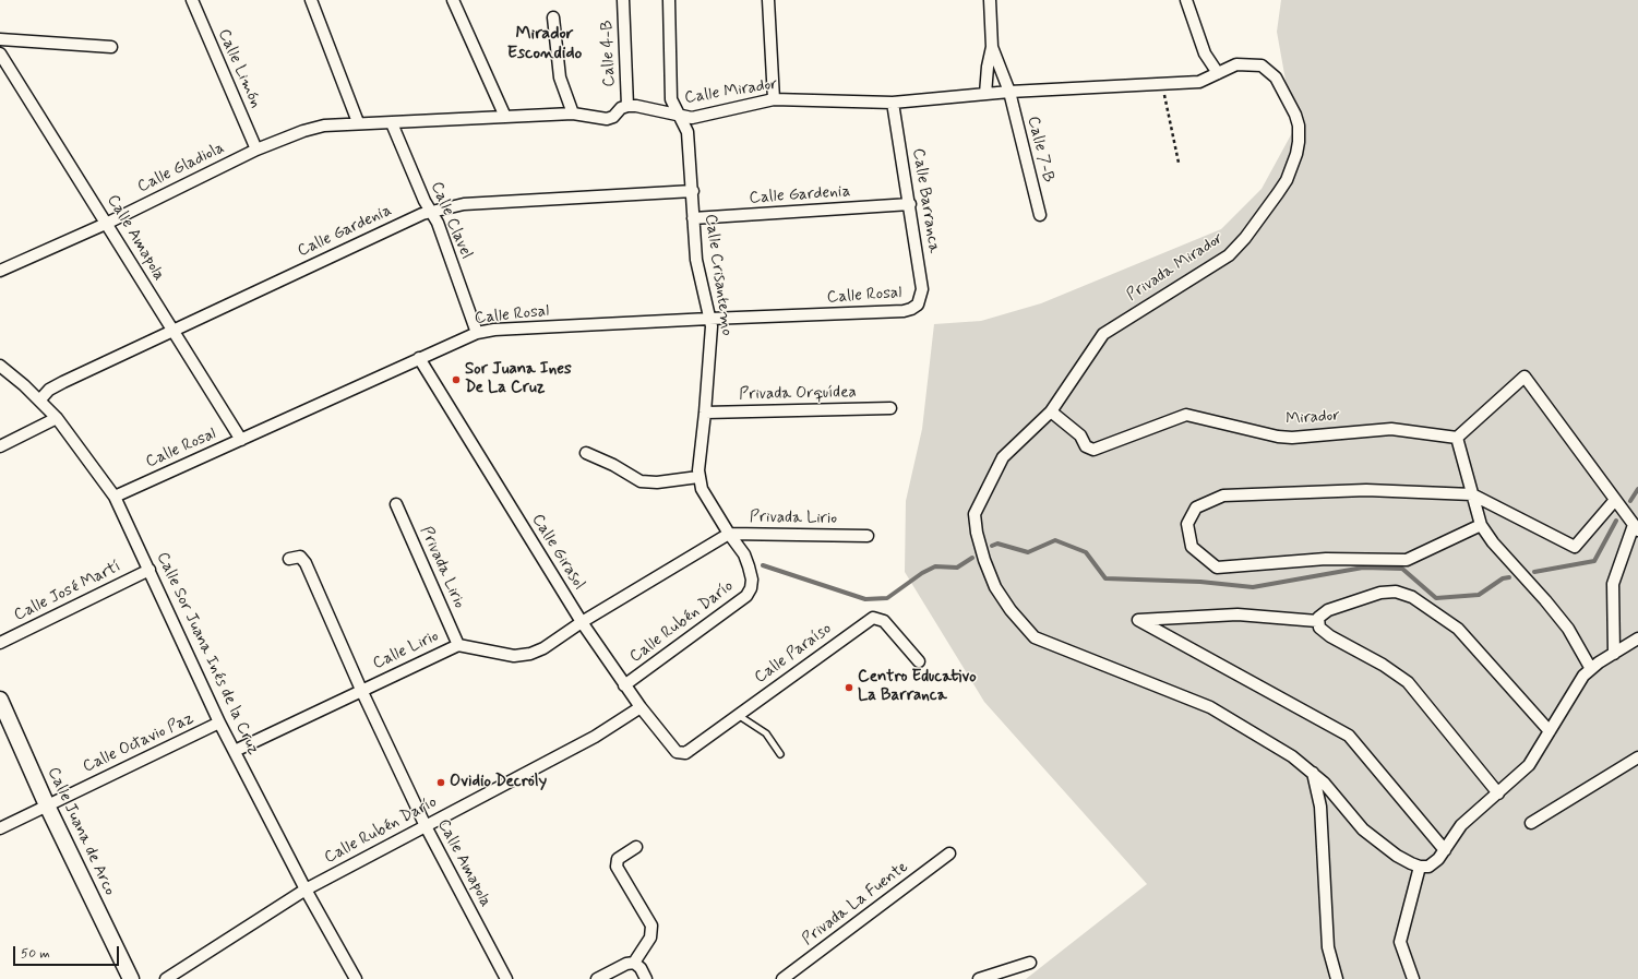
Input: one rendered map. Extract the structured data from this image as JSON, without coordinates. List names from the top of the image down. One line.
{"streets":{"street":["Calle 4-B","Calle Limón","Calle Mirador","Calle 7-B","Calle Gladiola","Calle Gardenia","Calle Barranca","Calle Clavel","Calle Amapola","Privada Mirador","Calle Crisantemo","Calle Rosal","Privada Orquídea","Mirador","Privada Lirio","Calle Girasol","Calle José Martí","Calle Rubén Darío","Calle Lirio","Calle Sor Juana Inés de la Cruz","Calle Paraíso","Calle Octavio Paz","Calle Juana de Arco","Privada La Fuente"]},"crossings":[["Calle 4-B","Calle Mirador"],["Calle Limón","Calle Gladiola"],["Calle Mirador","Calle Barranca"],["Calle Mirador","Privada Mirador"],["Calle Mirador","Calle Crisantemo"],["Calle 7-B","Privada Mirador"],["Calle Gladiola","Calle Amapola"],["Calle Gardenia","Calle Barranca"],["Calle Gardenia","Calle Clavel"],["Calle Gardenia","Calle Amapola"],["Calle Gardenia","Calle Crisantemo"],["Calle Gardenia","Calle Sor Juana Inés de la Cruz"],["Calle Barranca","Calle Rosal"],["Calle Clavel","Calle Rosal"],["Calle Amapola","Calle Rosal"],["Calle Amapola","Calle Rubén Darío"],["Calle Amapola","Calle Lirio"],["Privada Mirador","Mirador"],["Calle Crisantemo","Calle Rosal"],["Calle Crisantemo","Privada Orquídea"],["Calle Crisantemo","Privada Lirio"],["Calle Crisantemo","Calle Rubén Darío"],["Calle Crisantemo","Calle Lirio"],["Calle Rosal","Calle Girasol"],["Calle Rosal","Calle Sor Juana Inés de la Cruz"],["Privada Lirio","Calle Rubén Darío"],["Privada Lirio","Calle Lirio"],["Calle Girasol","Calle Rubén Darío"],["Calle Girasol","Calle Lirio"],["Calle Girasol","Calle Paraíso"],["Calle José Martí","Calle Sor Juana Inés de la Cruz"],["Calle Rubén Darío","Calle Lirio"],["Calle Rubén Darío","Calle Sor Juana Inés de la Cruz"],["Calle Lirio","Calle Sor Juana Inés de la Cruz"],["Calle Sor Juana Inés de la Cruz","Calle Octavio Paz"],["Calle Octavio Paz","Calle Juana de Arco"]],"districts":["Mirador Escondido"],"places":["Sor Juana Ines De La Cruz","Centro Educativo La Barranca","Ovidio Decroly"],"scale_bar":"50 m"}
